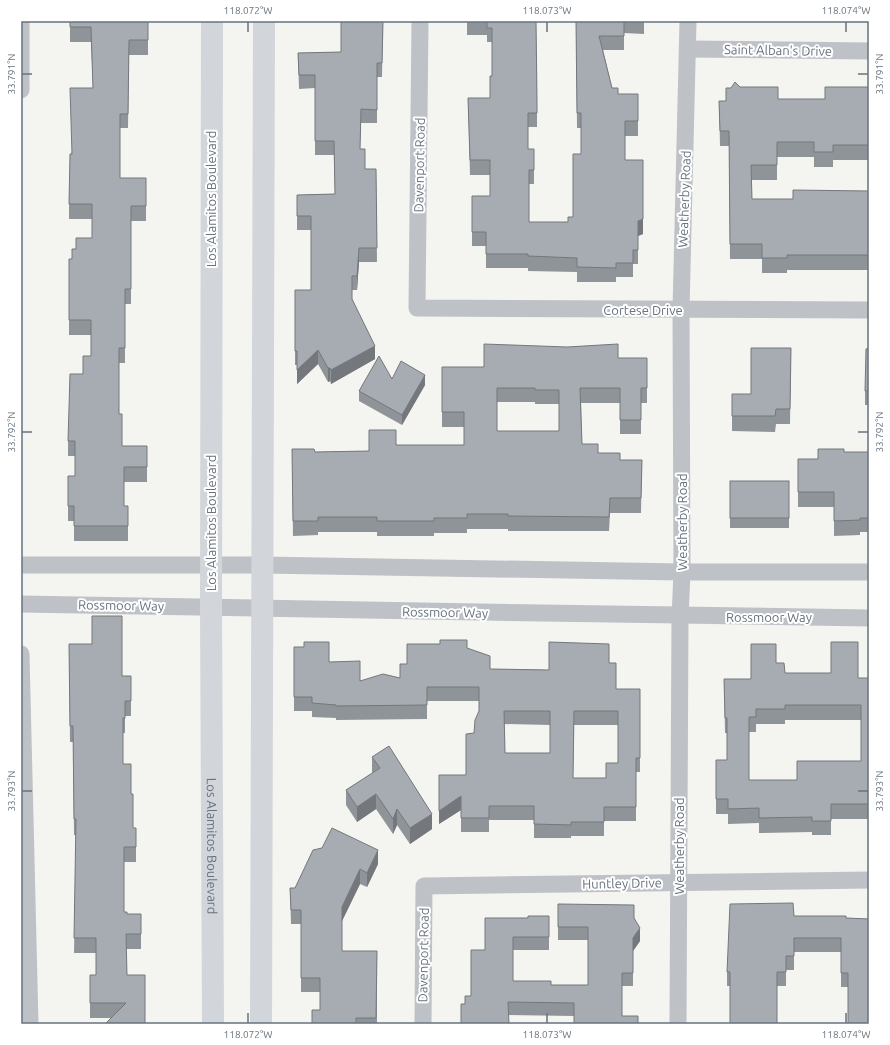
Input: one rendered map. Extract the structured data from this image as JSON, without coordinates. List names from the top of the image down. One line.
{"streets":{"main road":["Los Alamitos Boulevard"],"street":["Saint Alban's Drive","Davenport Road","Weatherby Road","Cortese Drive","Rossmoor Way","Huntley Drive"]},"crossings":[["Saint Alban's Drive","Weatherby Road"],["Davenport Road","Cortese Drive"],["Davenport Road","Huntley Drive"],["Los Alamitos Boulevard","Rossmoor Way"],["Weatherby Road","Cortese Drive"],["Weatherby Road","Rossmoor Way"],["Weatherby Road","Huntley Drive"]],"coordinates":["118.072°W","118.073°W","118.074°W","33.791°N","33.792°N","33.793°N"]}
